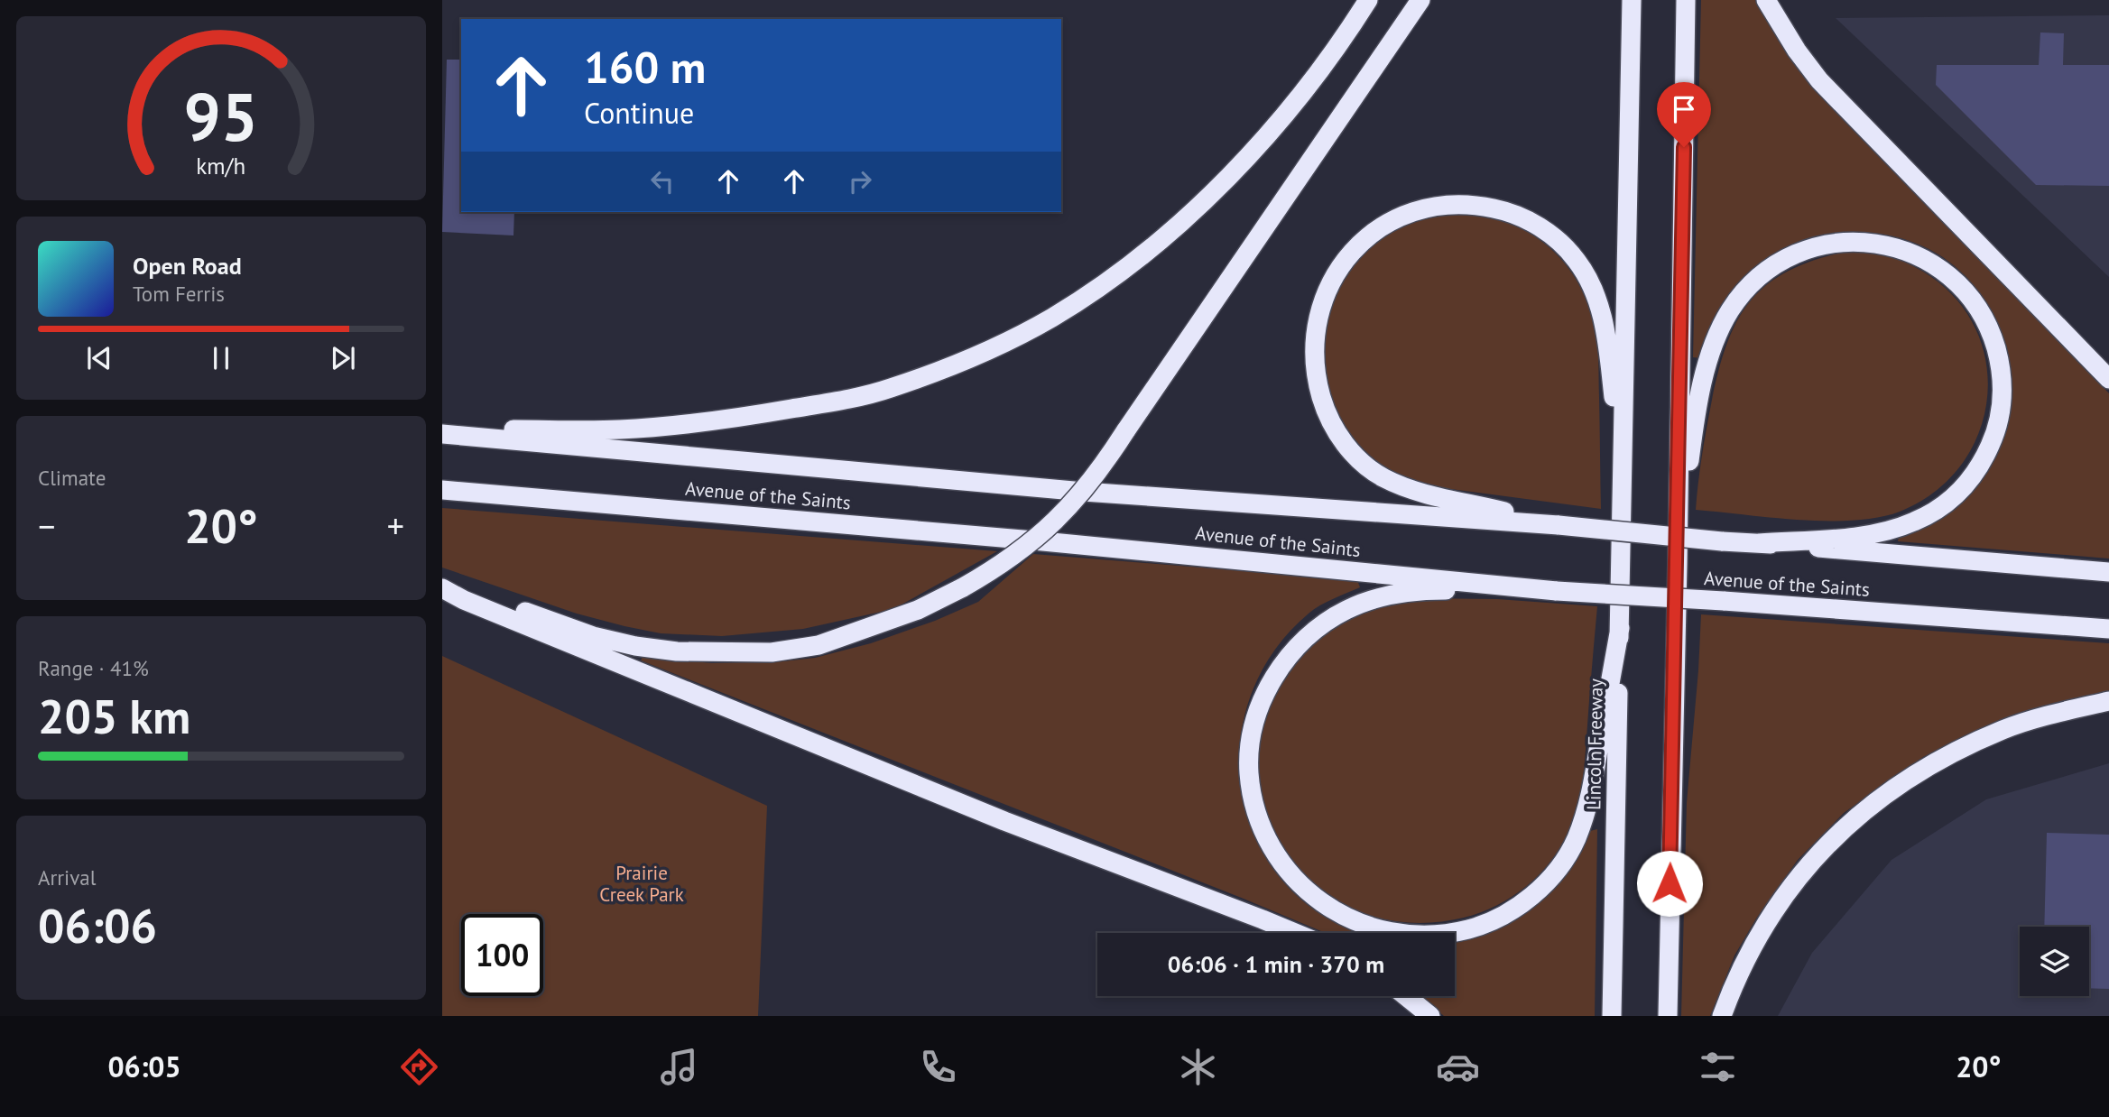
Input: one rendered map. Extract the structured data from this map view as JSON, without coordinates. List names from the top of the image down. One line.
{"streets":{"highway":["Avenue of the Saints","Lincoln Freeway"]},"parks":["Prairie Creek Park"],"page":{"turn":["160 m","Continue"],"song":["Open Road","Tom Ferris"],"tile":["Climate",["Range · 41%","205 km"],["Arrival","06:06"]],"heat":["−","20°","+"],"limit":"100","trip":"06:06 · 1 min · 370 m","tabs":["06:05","20°"],"gauge":["95","km/h"]}}
